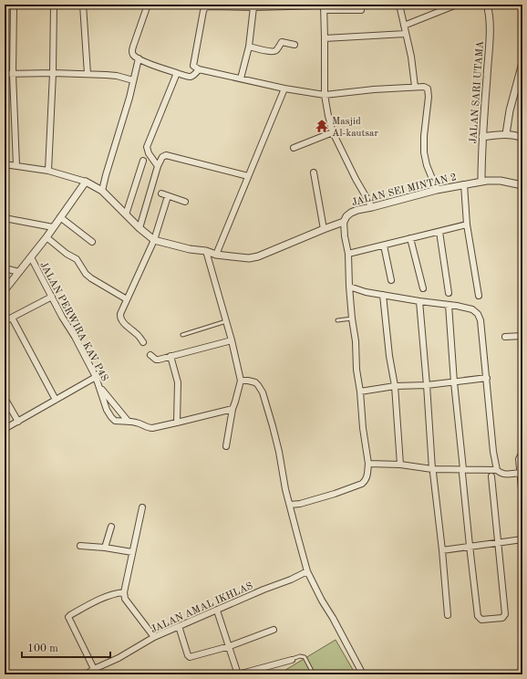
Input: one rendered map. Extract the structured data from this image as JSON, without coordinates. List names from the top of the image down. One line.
{"streets":{"street":["JALAN SARI UTAMA","JALAN SEI MINTAN 2","JALAN PERWIRA KAV P4S","JALAN AMAL IKHLAS"]},"crossings":[["JALAN SARI UTAMA","JALAN SEI MINTAN 2"]],"places":{"temple":["Masjid Al-kautsar"]},"scale_bar":"100 m"}
